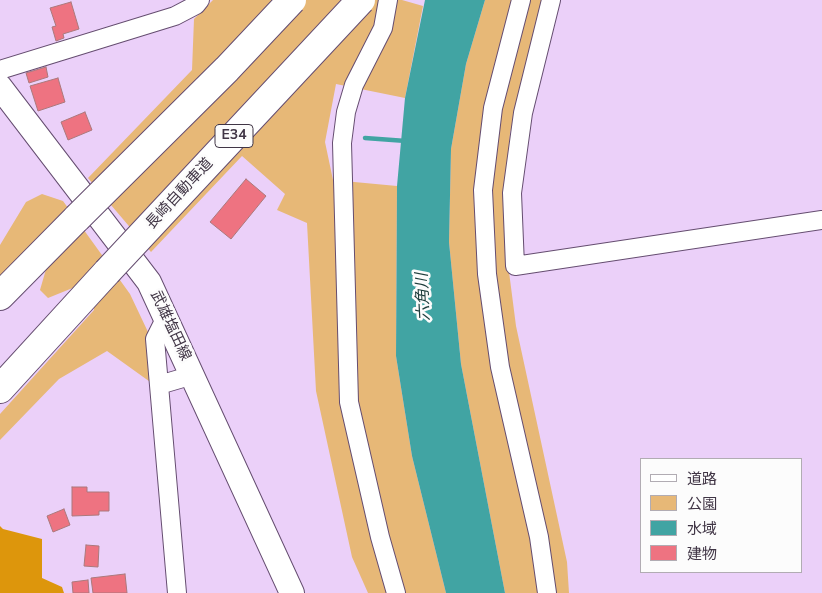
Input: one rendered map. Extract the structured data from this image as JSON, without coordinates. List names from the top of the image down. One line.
{"streets":{"highway":["E34","長崎自動車道"],"main road":["武雄塩田線"]},"water":["六角川"],"legend":["道路","公園","水域","建物"]}
